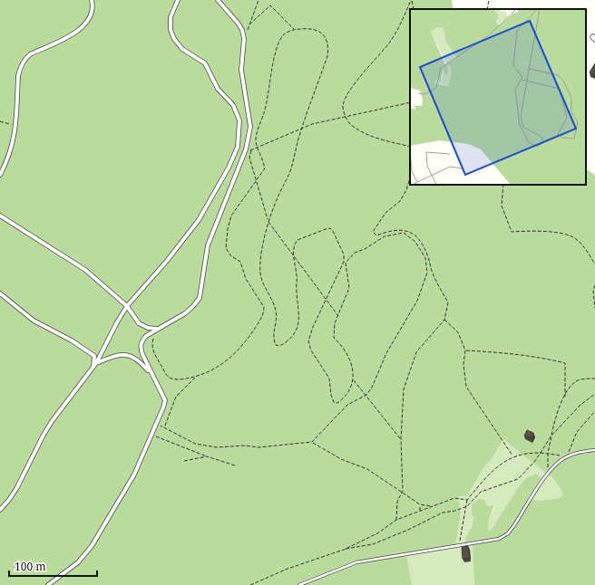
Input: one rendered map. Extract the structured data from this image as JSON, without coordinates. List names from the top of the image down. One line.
{"scale_bar":"100 m"}
